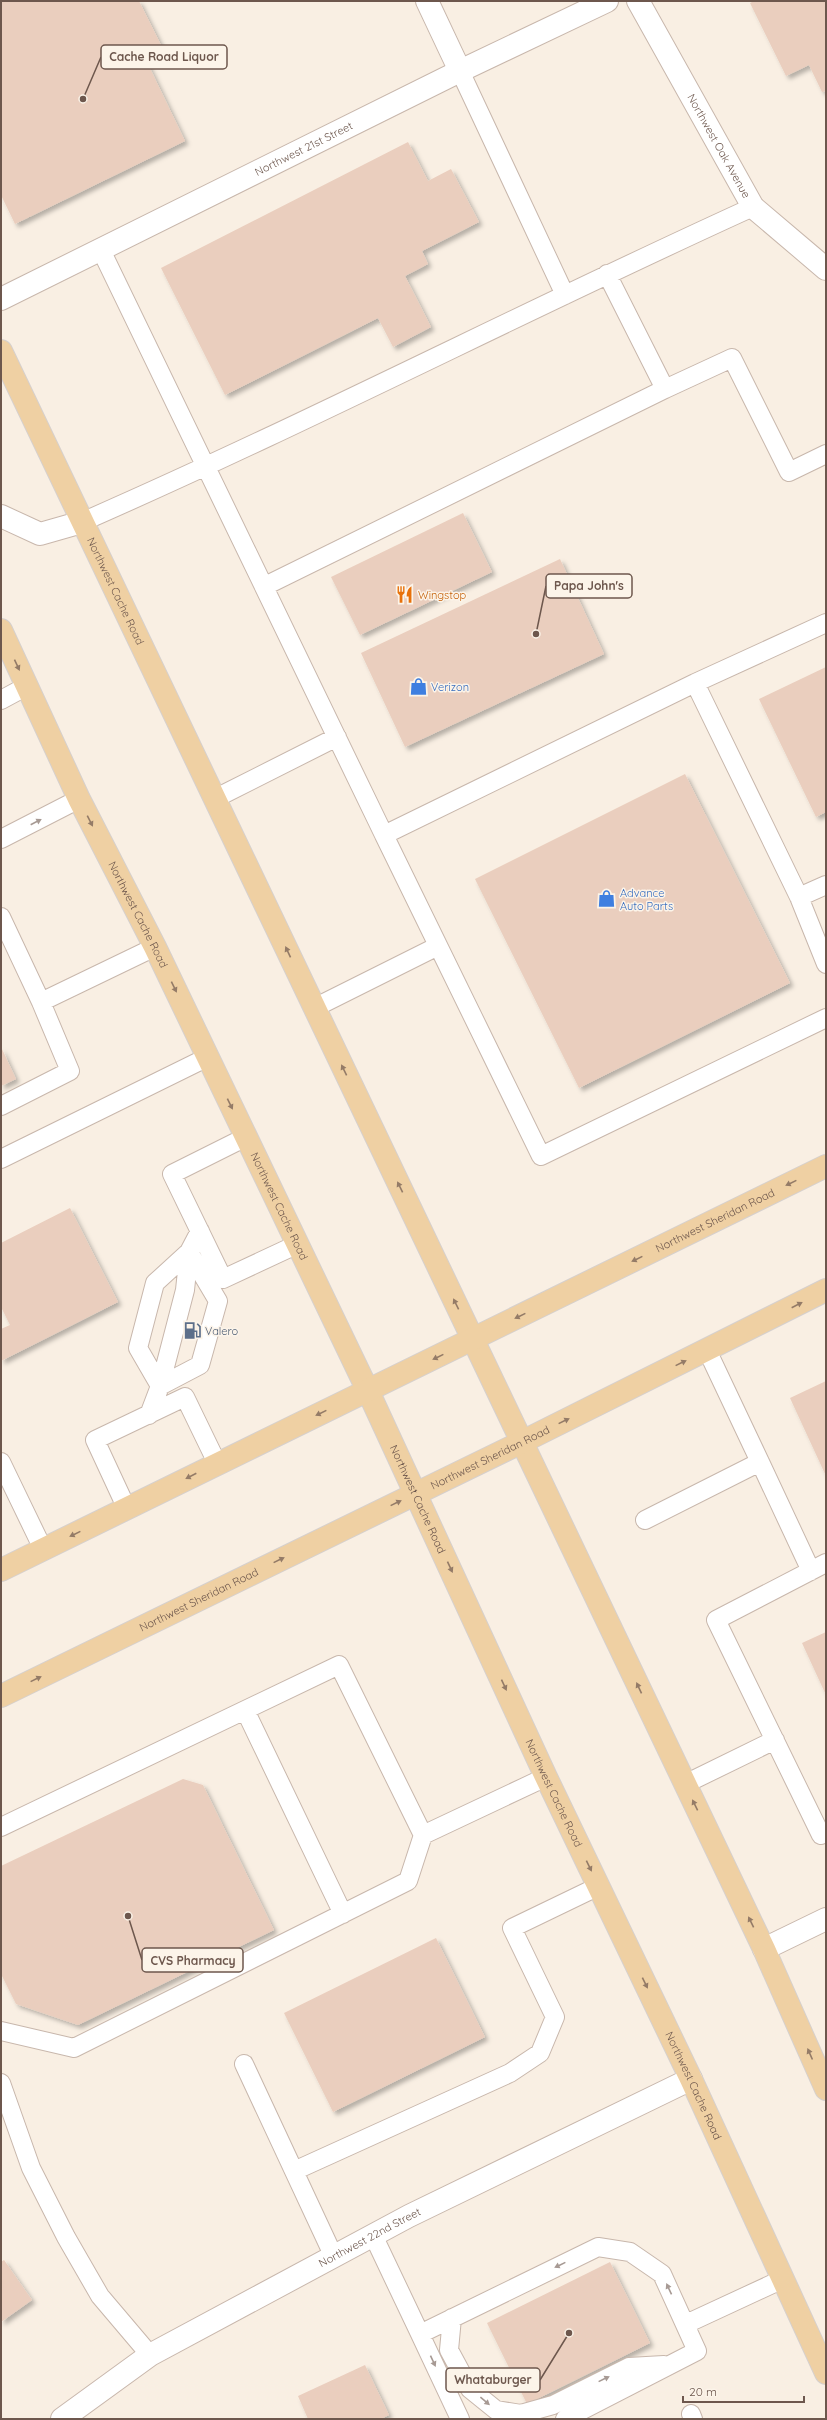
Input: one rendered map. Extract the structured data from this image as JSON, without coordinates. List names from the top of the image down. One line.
{"streets":{"main road":["Northwest Cache Road","Northwest Sheridan Road"],"street":["Northwest Oak Avenue","Northwest 21st Street","Northwest 22nd Street"]},"crossings":[["Northwest Cache Road","Northwest Sheridan Road"],["Northwest Cache Road","Northwest 22nd Street"]],"places":{"other":["Cache Road Liquor","Papa John's","CVS Pharmacy","Whataburger"],"restaurant":["Wingstop"],"shop":["Verizon","Advance Auto Parts"],"fuel station":["Valero"]},"scale_bar":"20 m"}
